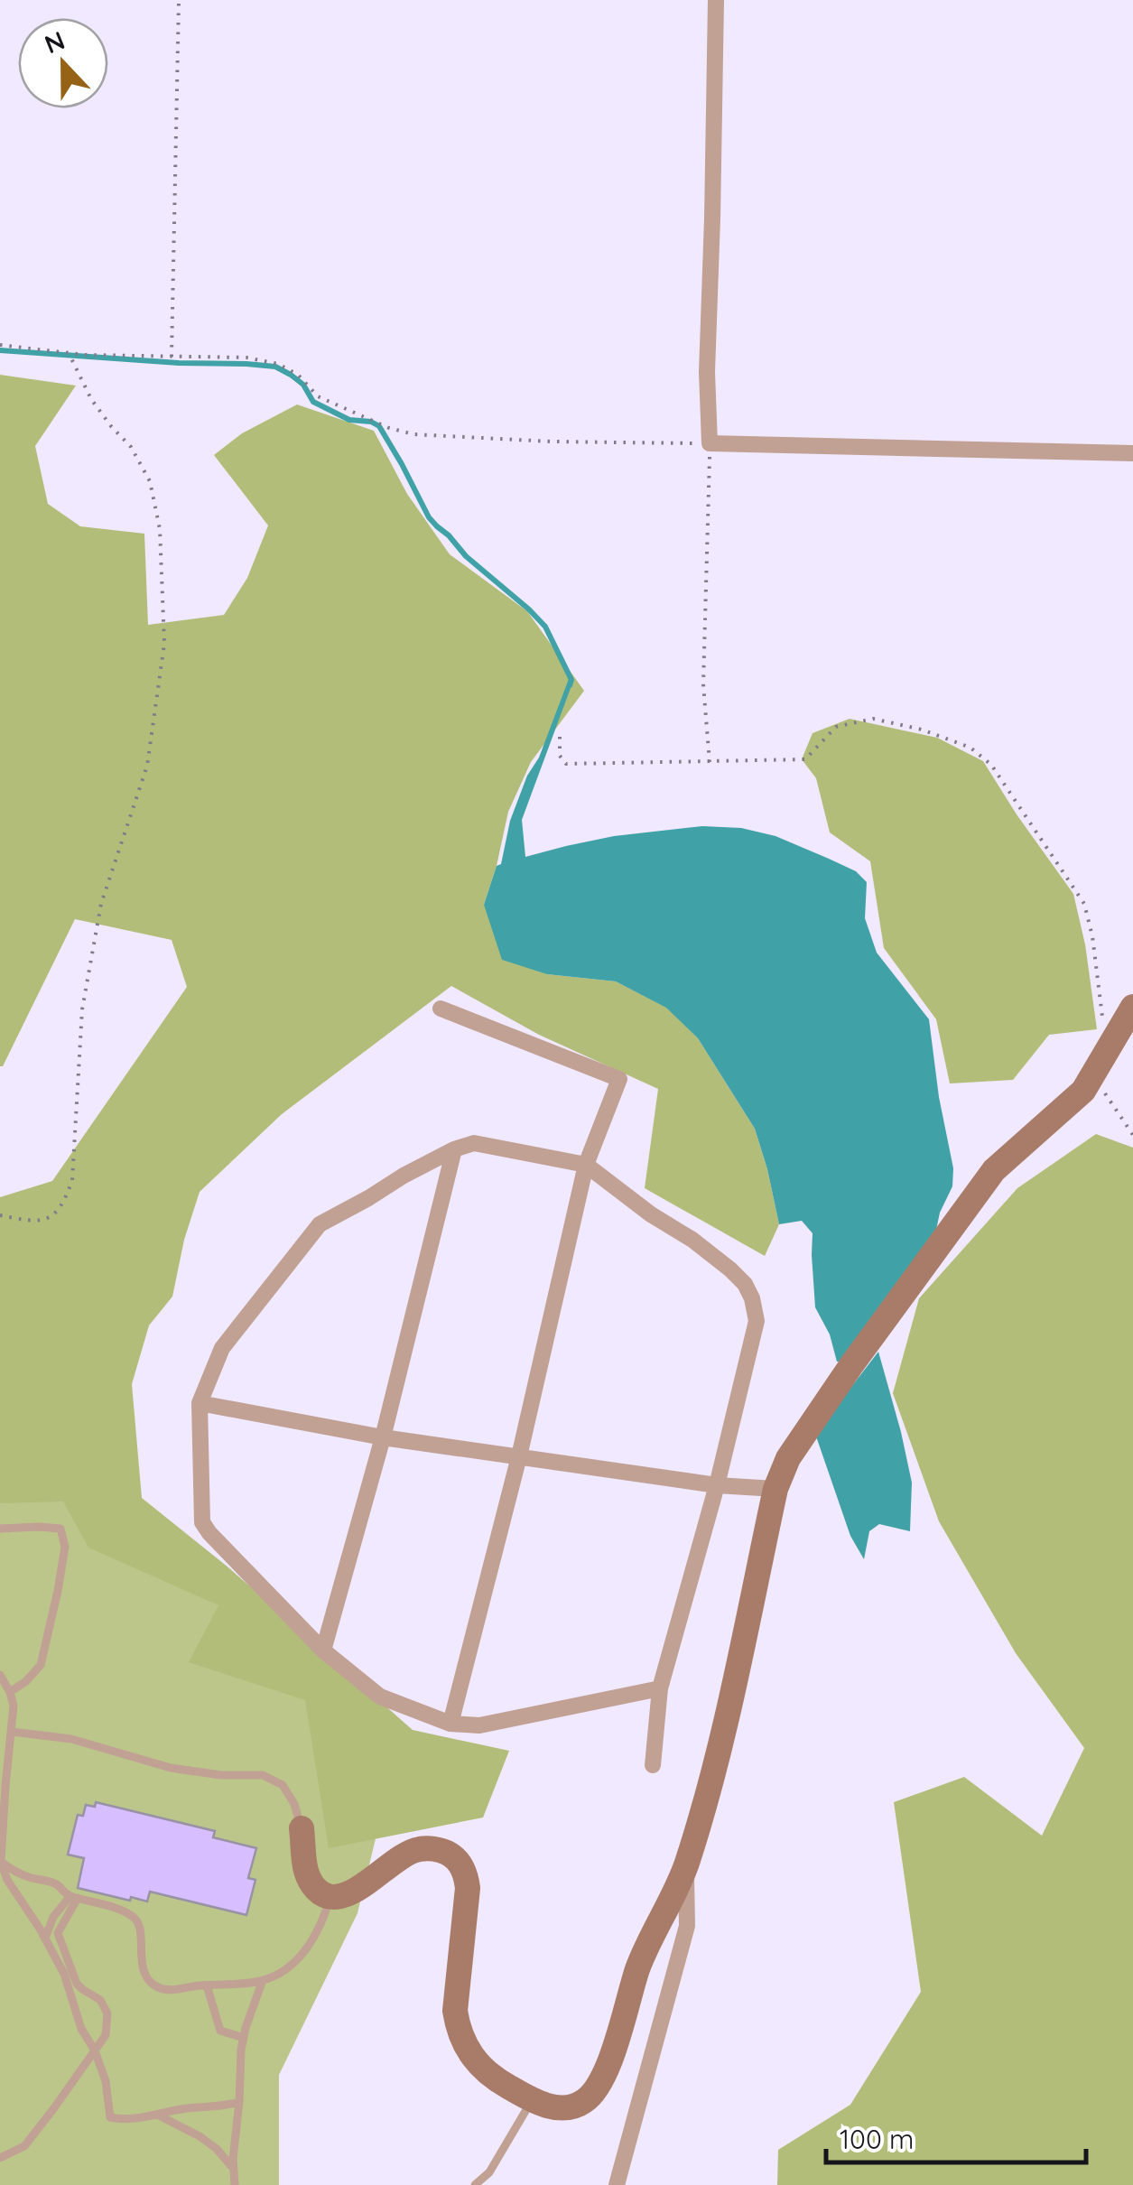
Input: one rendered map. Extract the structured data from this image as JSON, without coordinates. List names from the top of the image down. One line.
{"scale_bar":"100 m","north":"top"}
